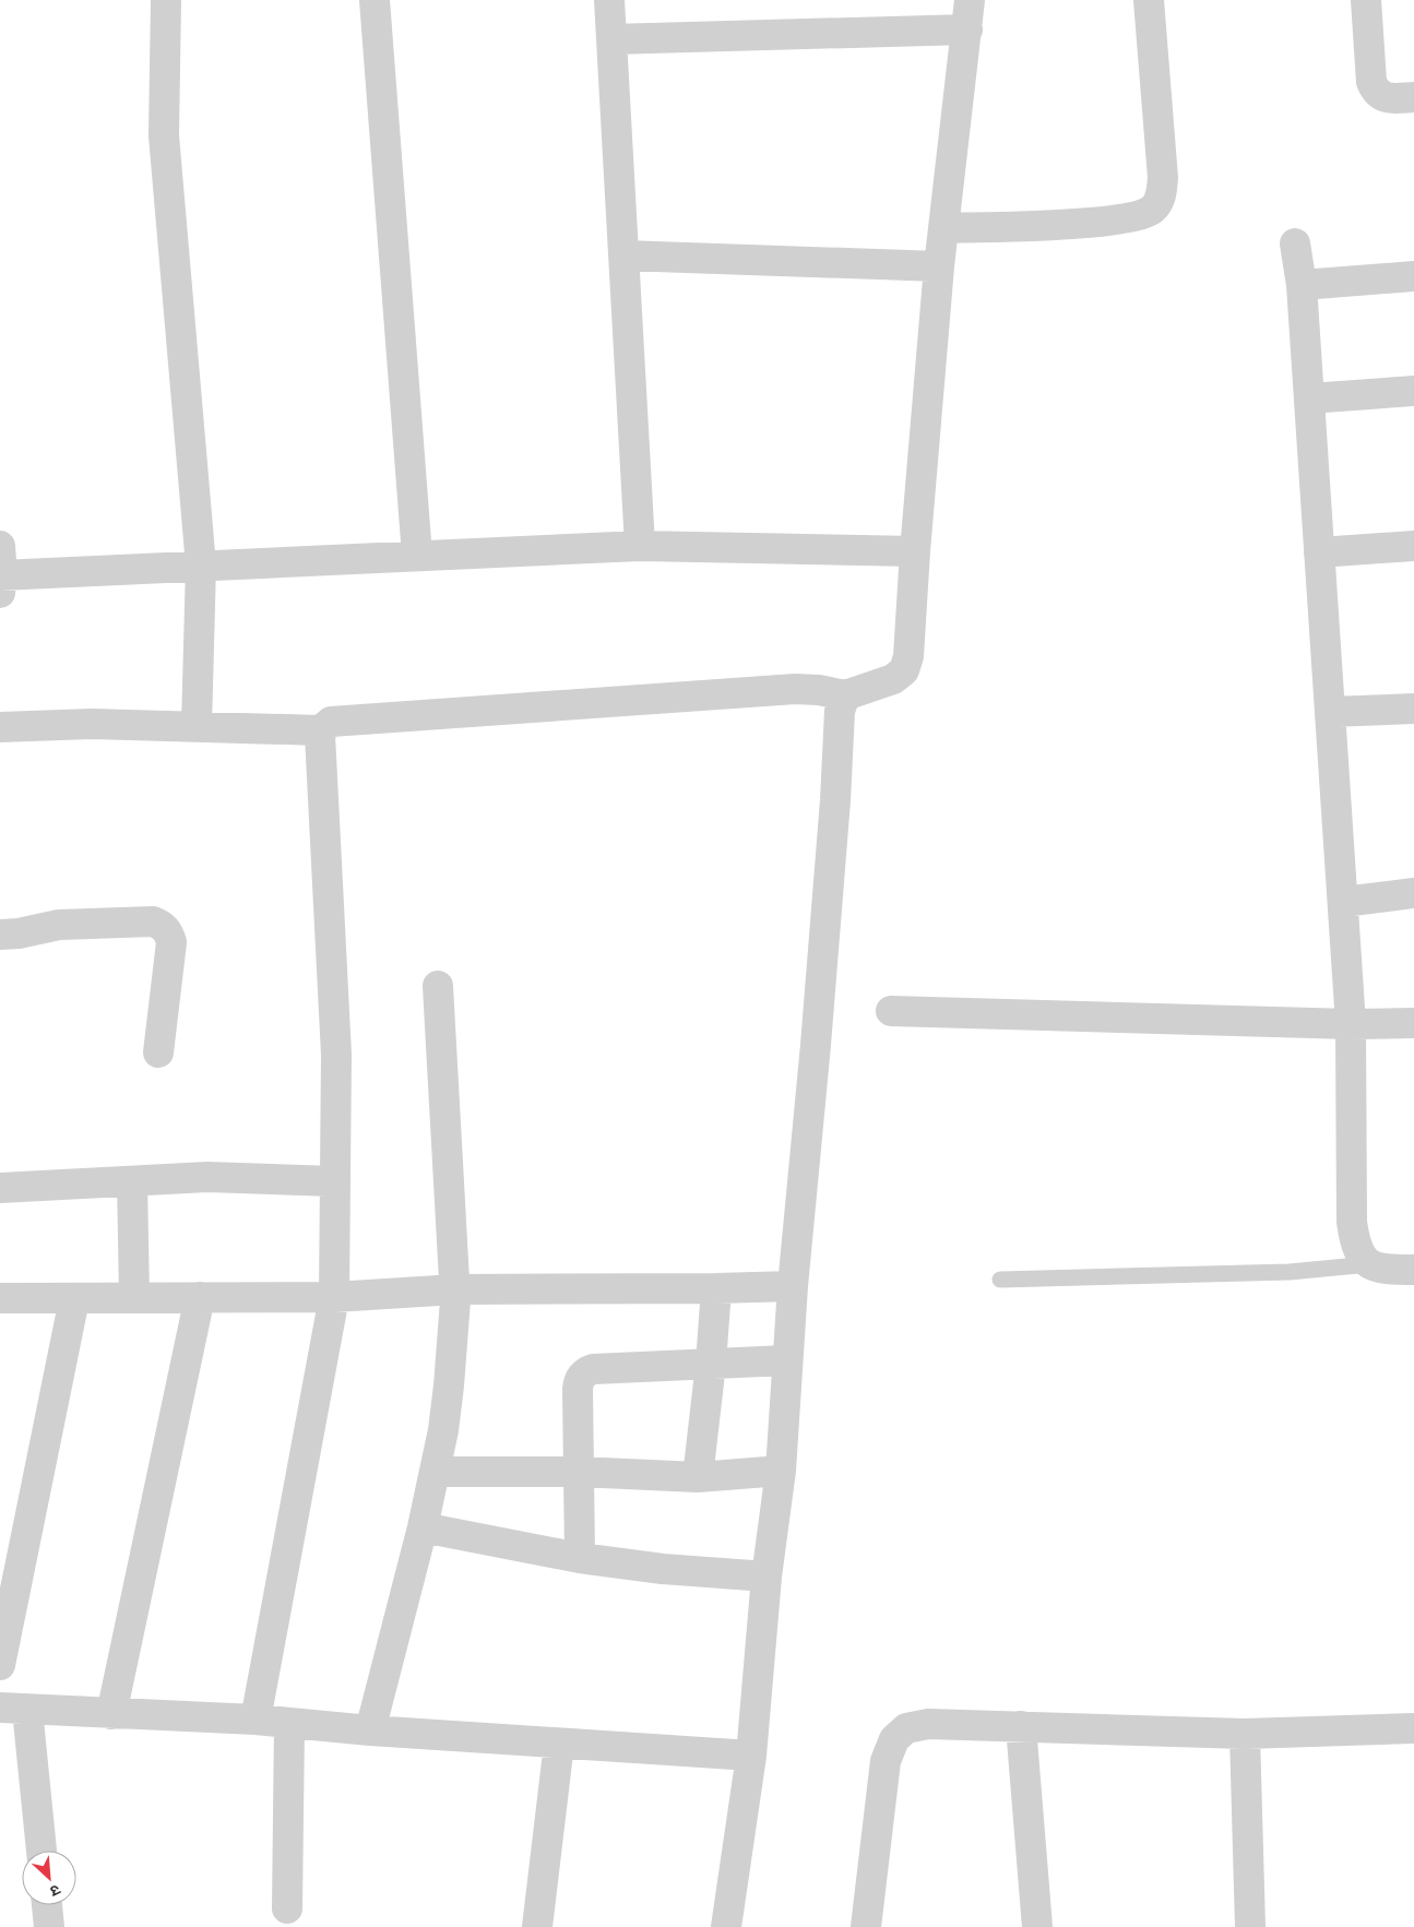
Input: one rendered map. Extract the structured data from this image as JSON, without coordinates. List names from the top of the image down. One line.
{"north":"bottom right"}
